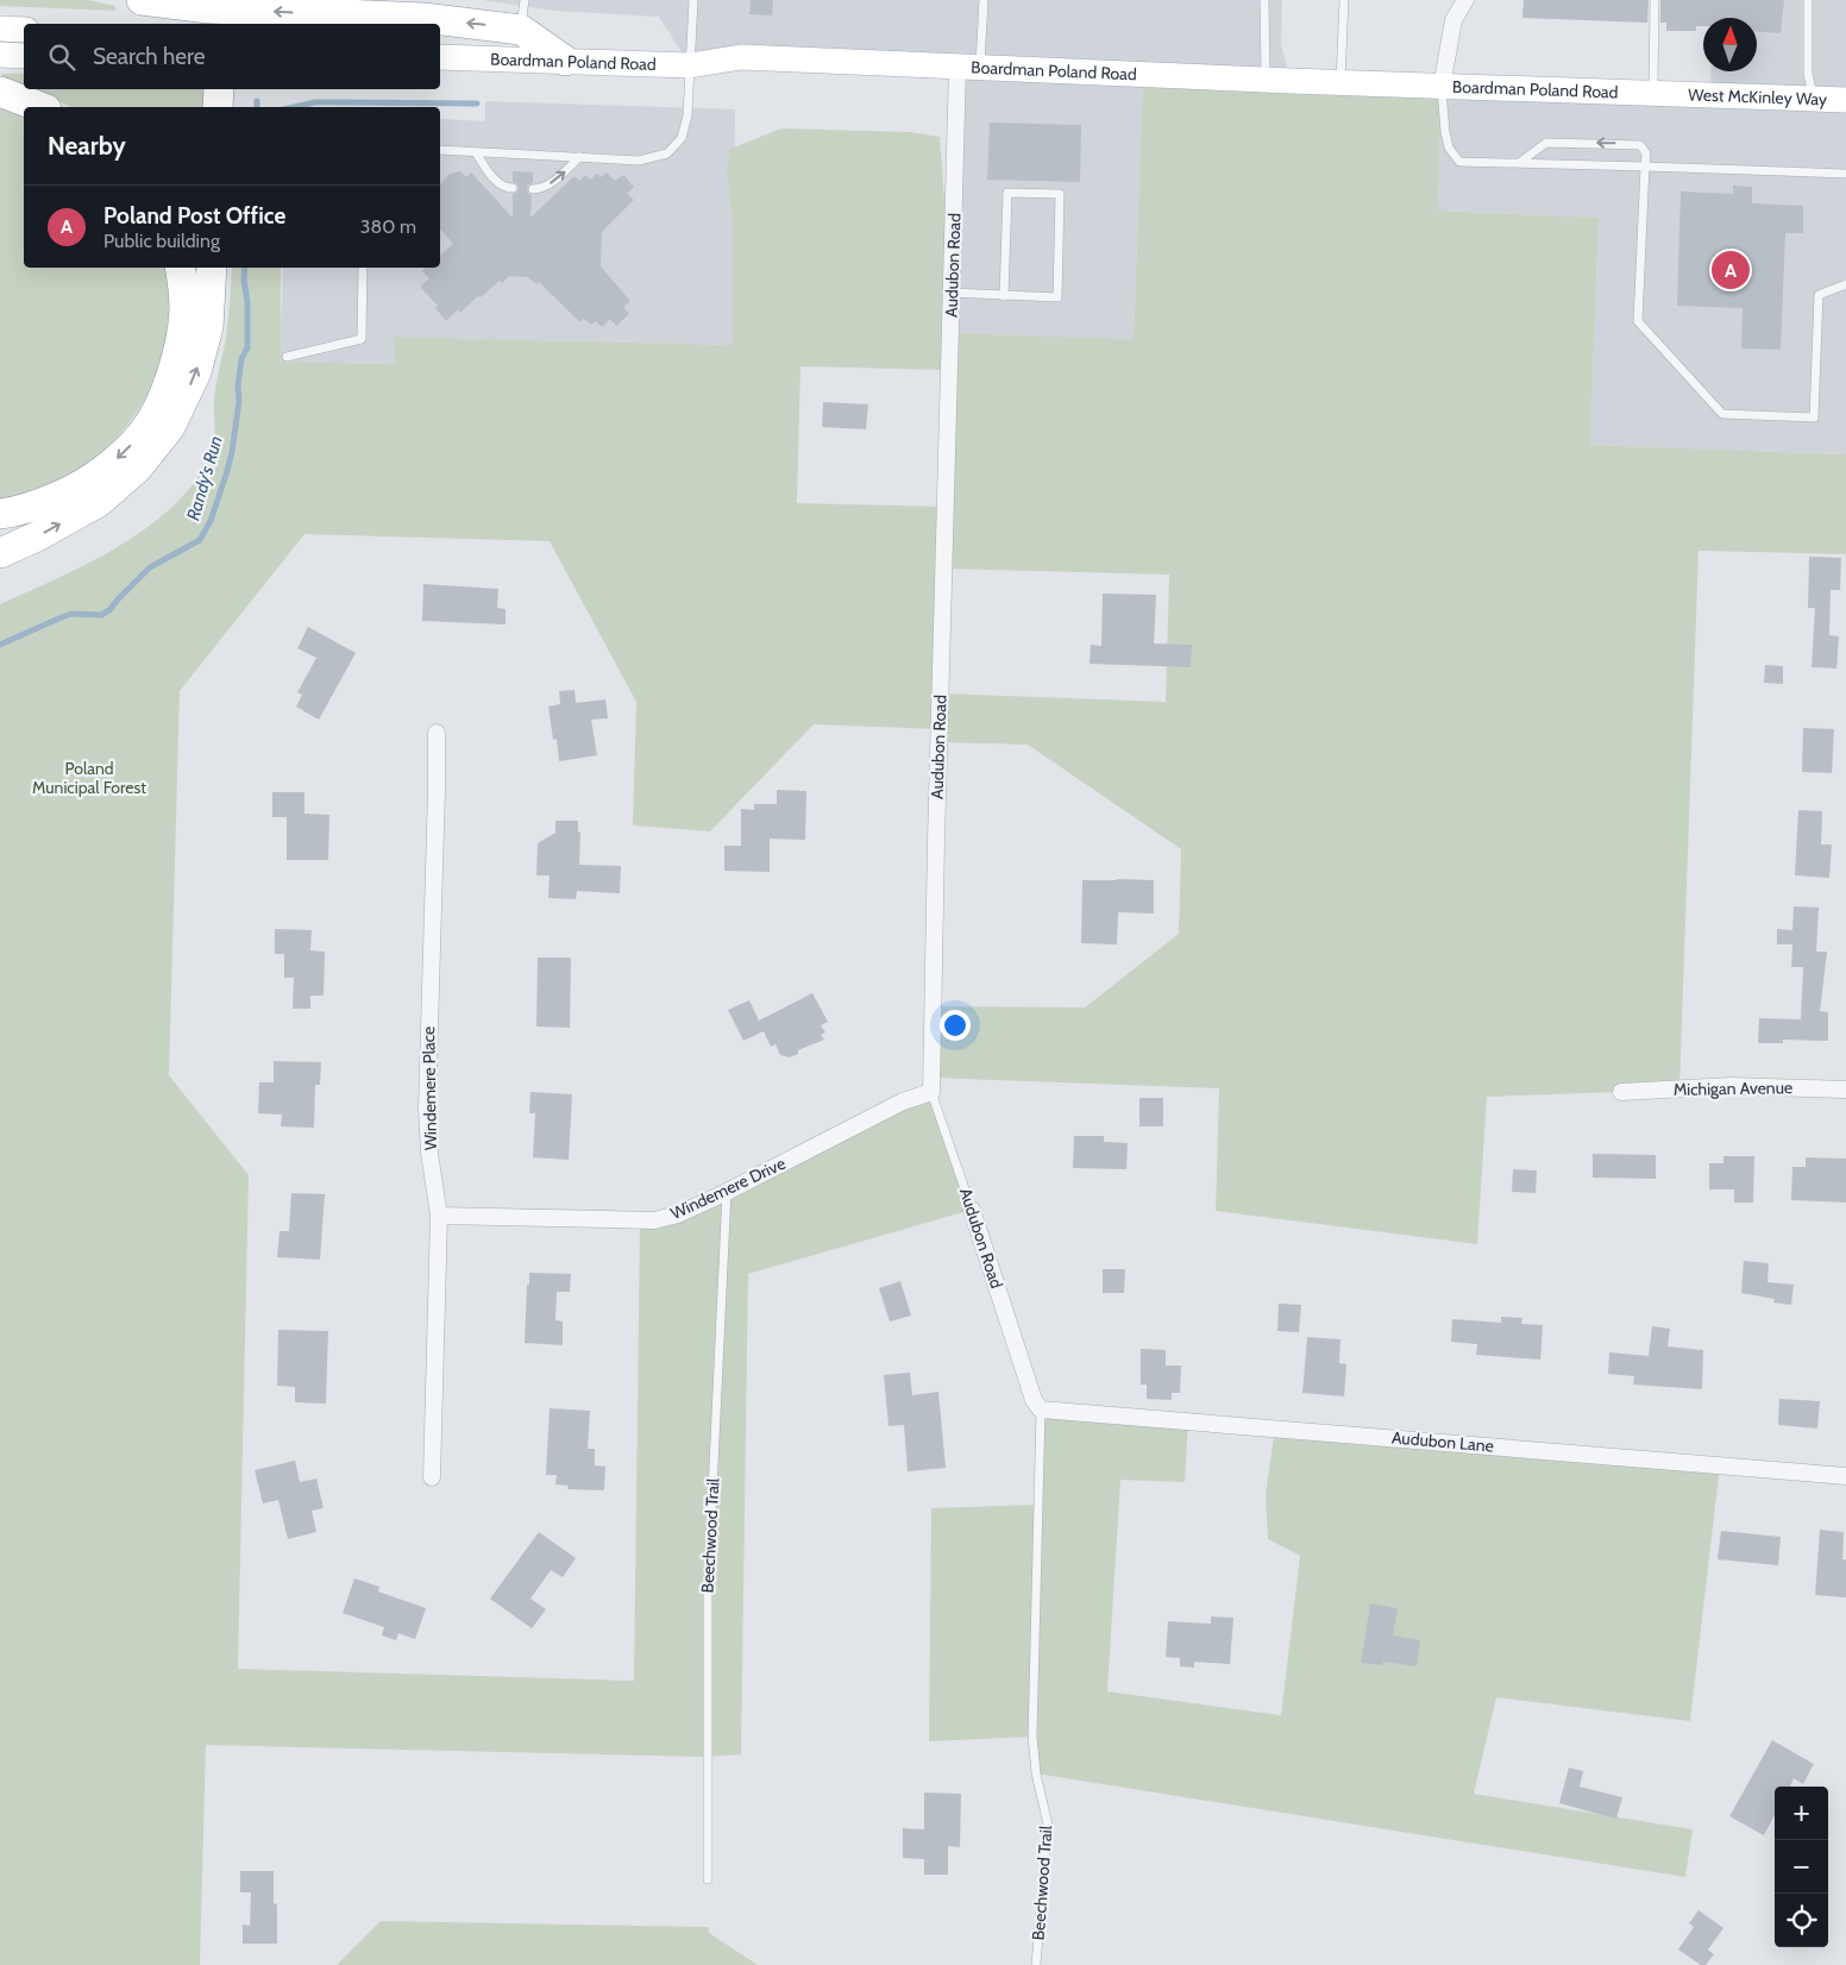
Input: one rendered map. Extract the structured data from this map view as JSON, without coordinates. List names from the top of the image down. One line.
{"streets":{"main road":["Boardman Poland Road","West McKinley Way"],"street":["Audubon Road","Windemere Place","Michigan Avenue","Windemere Drive","Audubon Lane"],"lane":["Beechwood Trail"]},"crossings":[["Boardman Poland Road","West McKinley Way"],["Boardman Poland Road","Audubon Road"],["Audubon Road","Windemere Drive"],["Audubon Road","Audubon Lane"],["Audubon Road","Beechwood Trail"],["Windemere Place","Windemere Drive"],["Windemere Drive","Beechwood Trail"],["Audubon Lane","Beechwood Trail"]],"water":["Randy's Run"],"parks":["Poland Municipal Forest"],"north":"top","page":{"search":"Search here","heading":"Nearby","list":[{"mark":"A","name":"Poland Post Office","note":"Public building","value":"380 m"}],"pins":"A","map_buttons":["+","−"]}}
